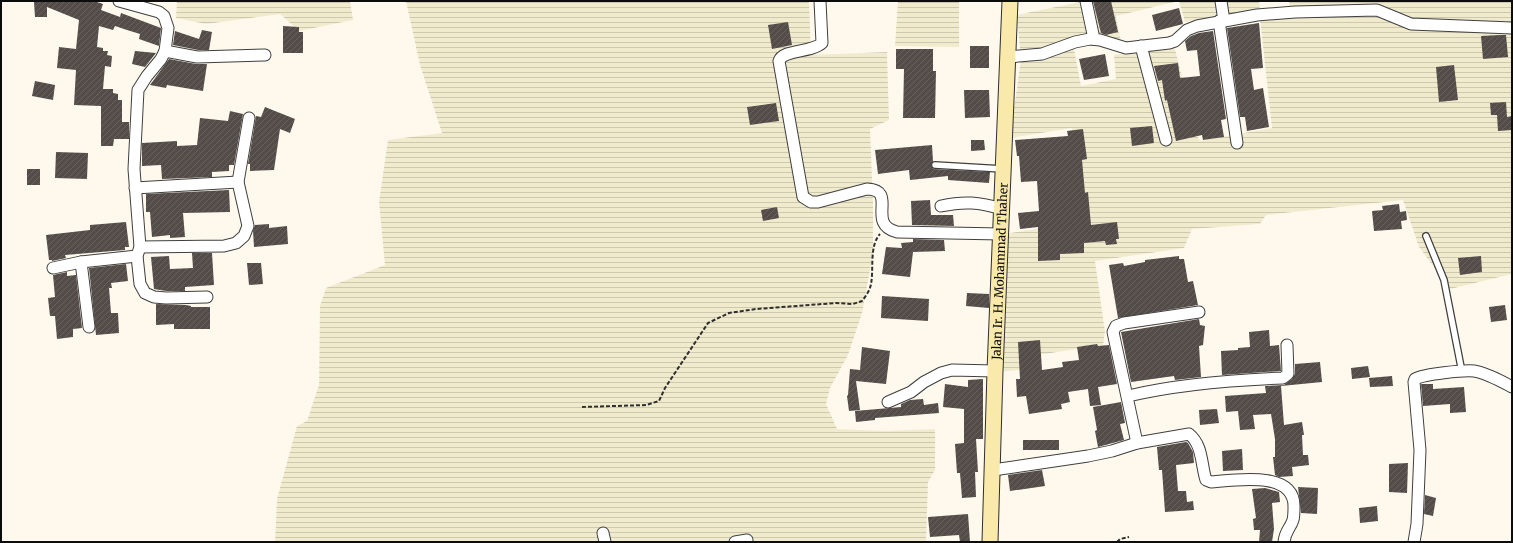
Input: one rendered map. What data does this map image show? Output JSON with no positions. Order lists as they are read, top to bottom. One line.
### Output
{"streets":{"main road":["Jalan Ir. H. Mohammad Thaher"]}}
